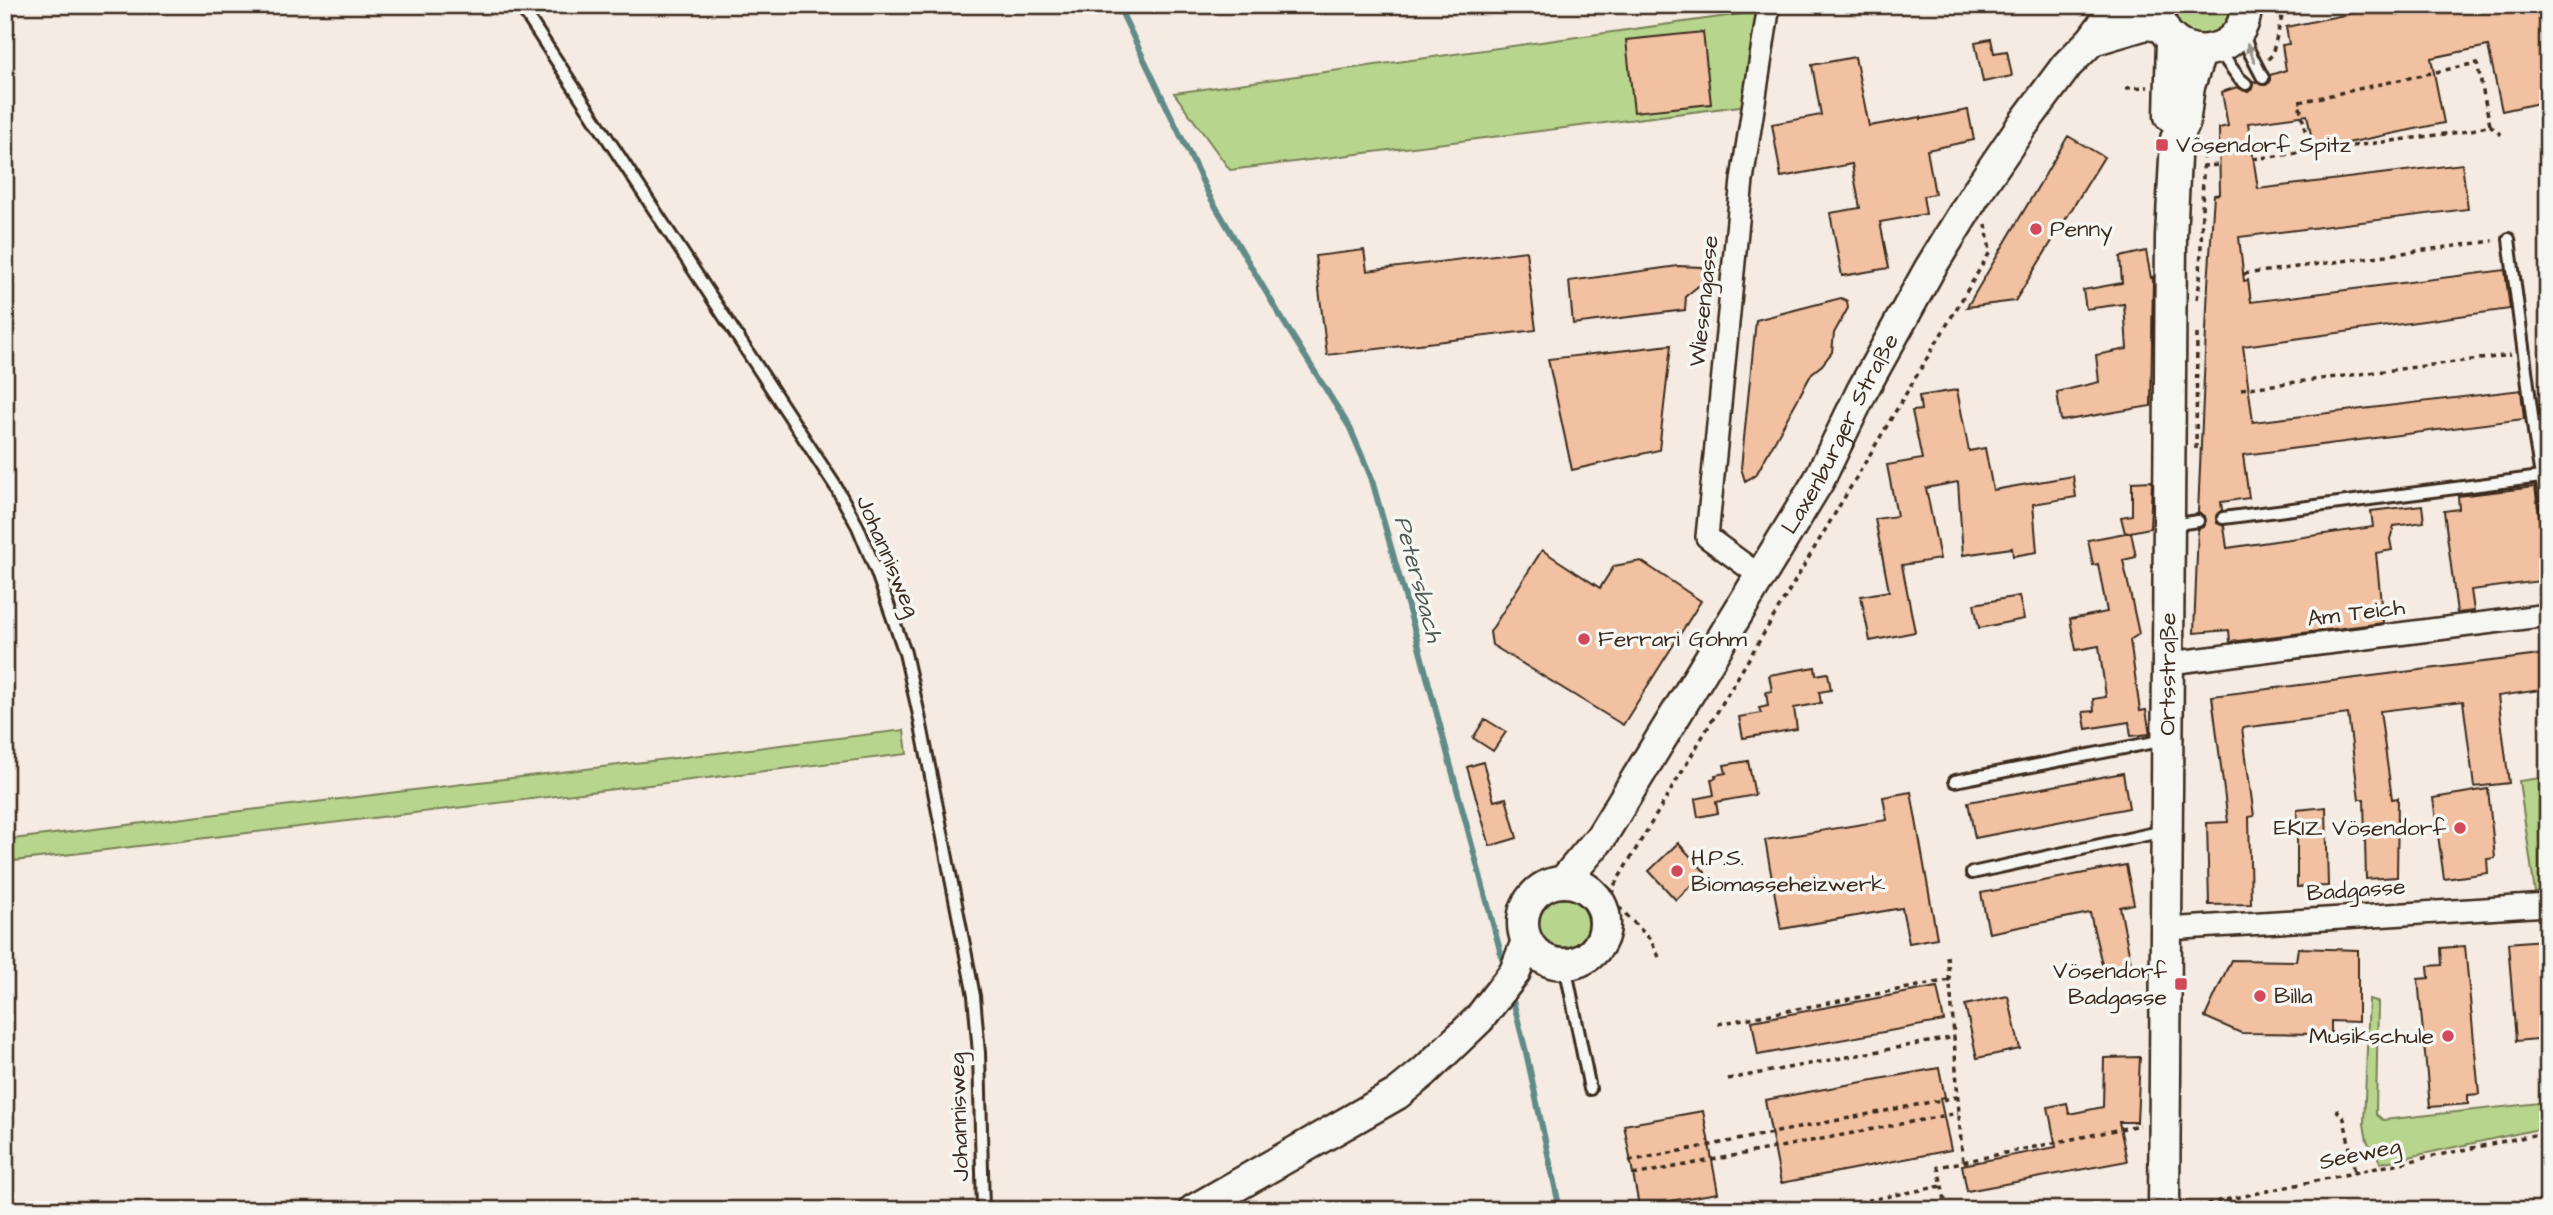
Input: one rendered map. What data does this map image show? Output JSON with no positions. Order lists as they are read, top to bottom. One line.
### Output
{"streets":{"main road":["Laxenburger Straße","Ortsstraße"],"street":["Wiesengasse","Am Teich","Badgasse"],"lane":["Johannisweg"],"path":["Seeweg"]},"crossings":[["Wiesengasse","Laxenburger Straße"],["Laxenburger Straße","Ortsstraße"],["Am Teich","Ortsstraße"],["Ortsstraße","Badgasse"]],"water":["Petersbach"],"places":{"transit":["Vösendorf Spitz","Vösendorf Badgasse"],"other":["Penny","Ferrari Gohm","EKIZ Vösendorf","H.P.S. Biomasseheizwerk","Billa","Musikschule"]}}
